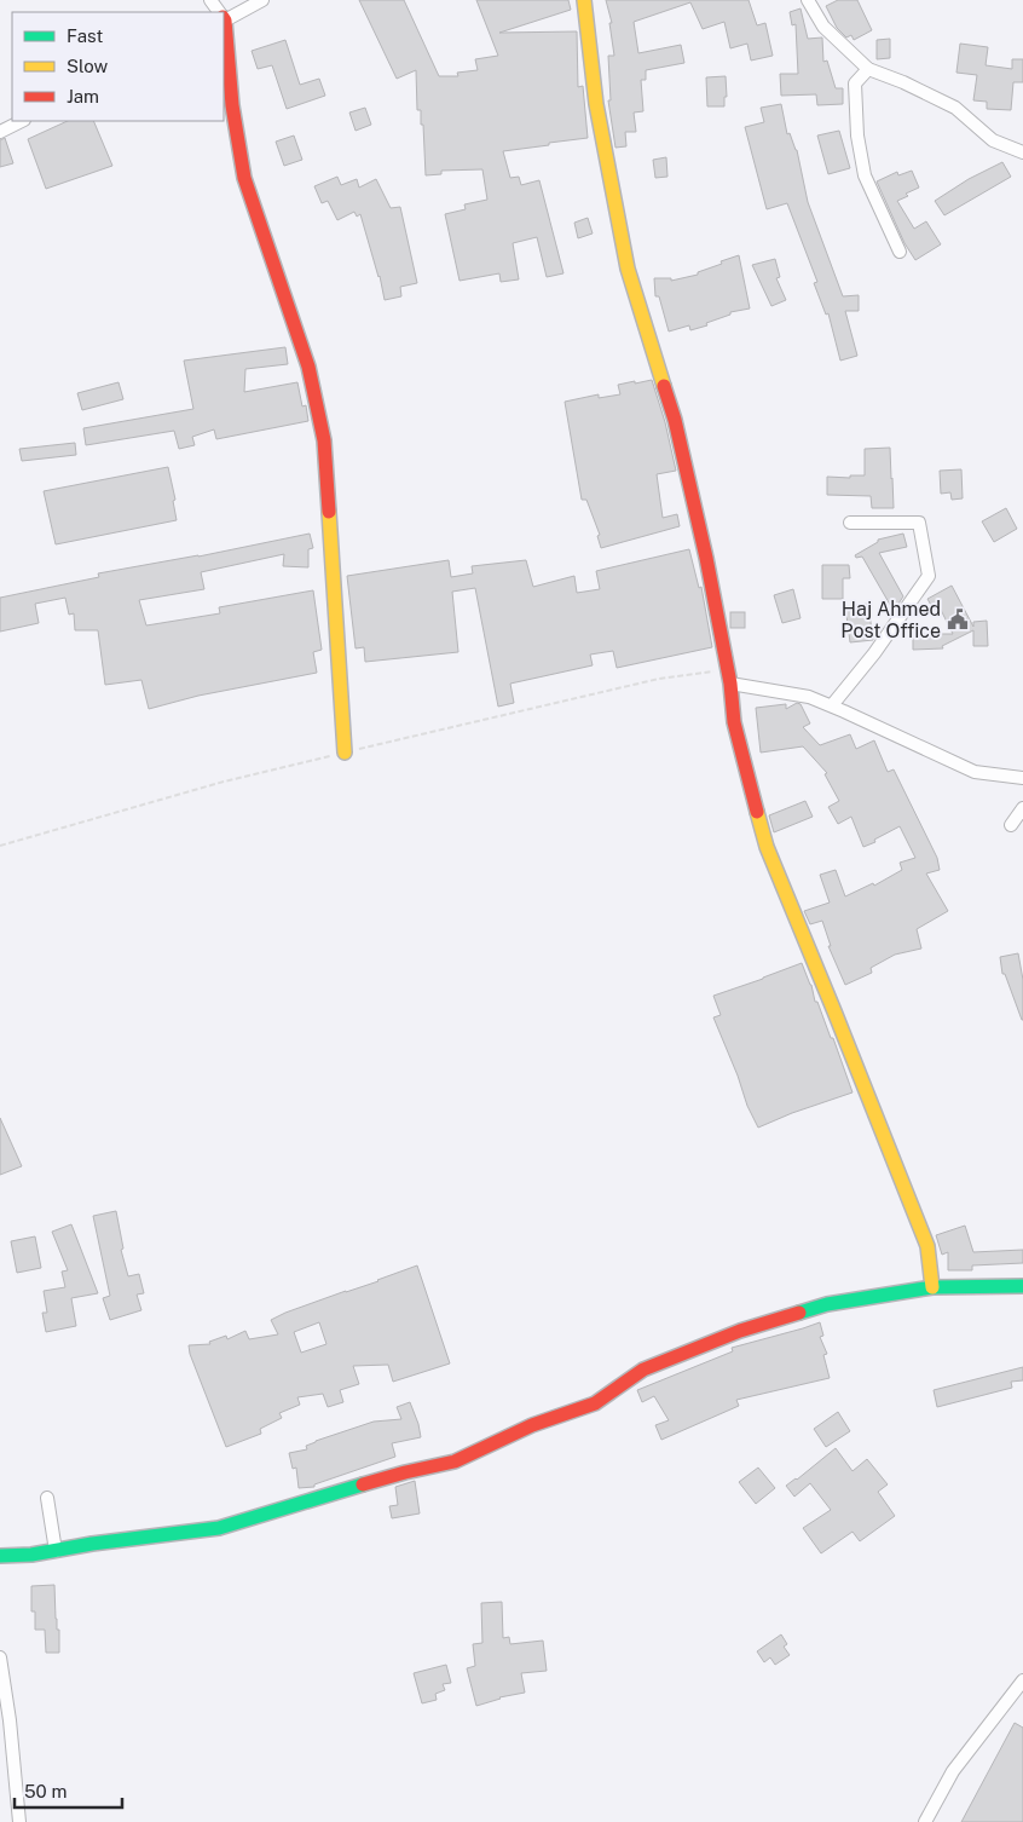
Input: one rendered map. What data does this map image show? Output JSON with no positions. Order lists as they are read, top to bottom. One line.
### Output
{"places":{"public building":["Haj Ahmed Post Office"]},"legend":["Fast","Slow","Jam"],"scale_bar":"50 m"}
